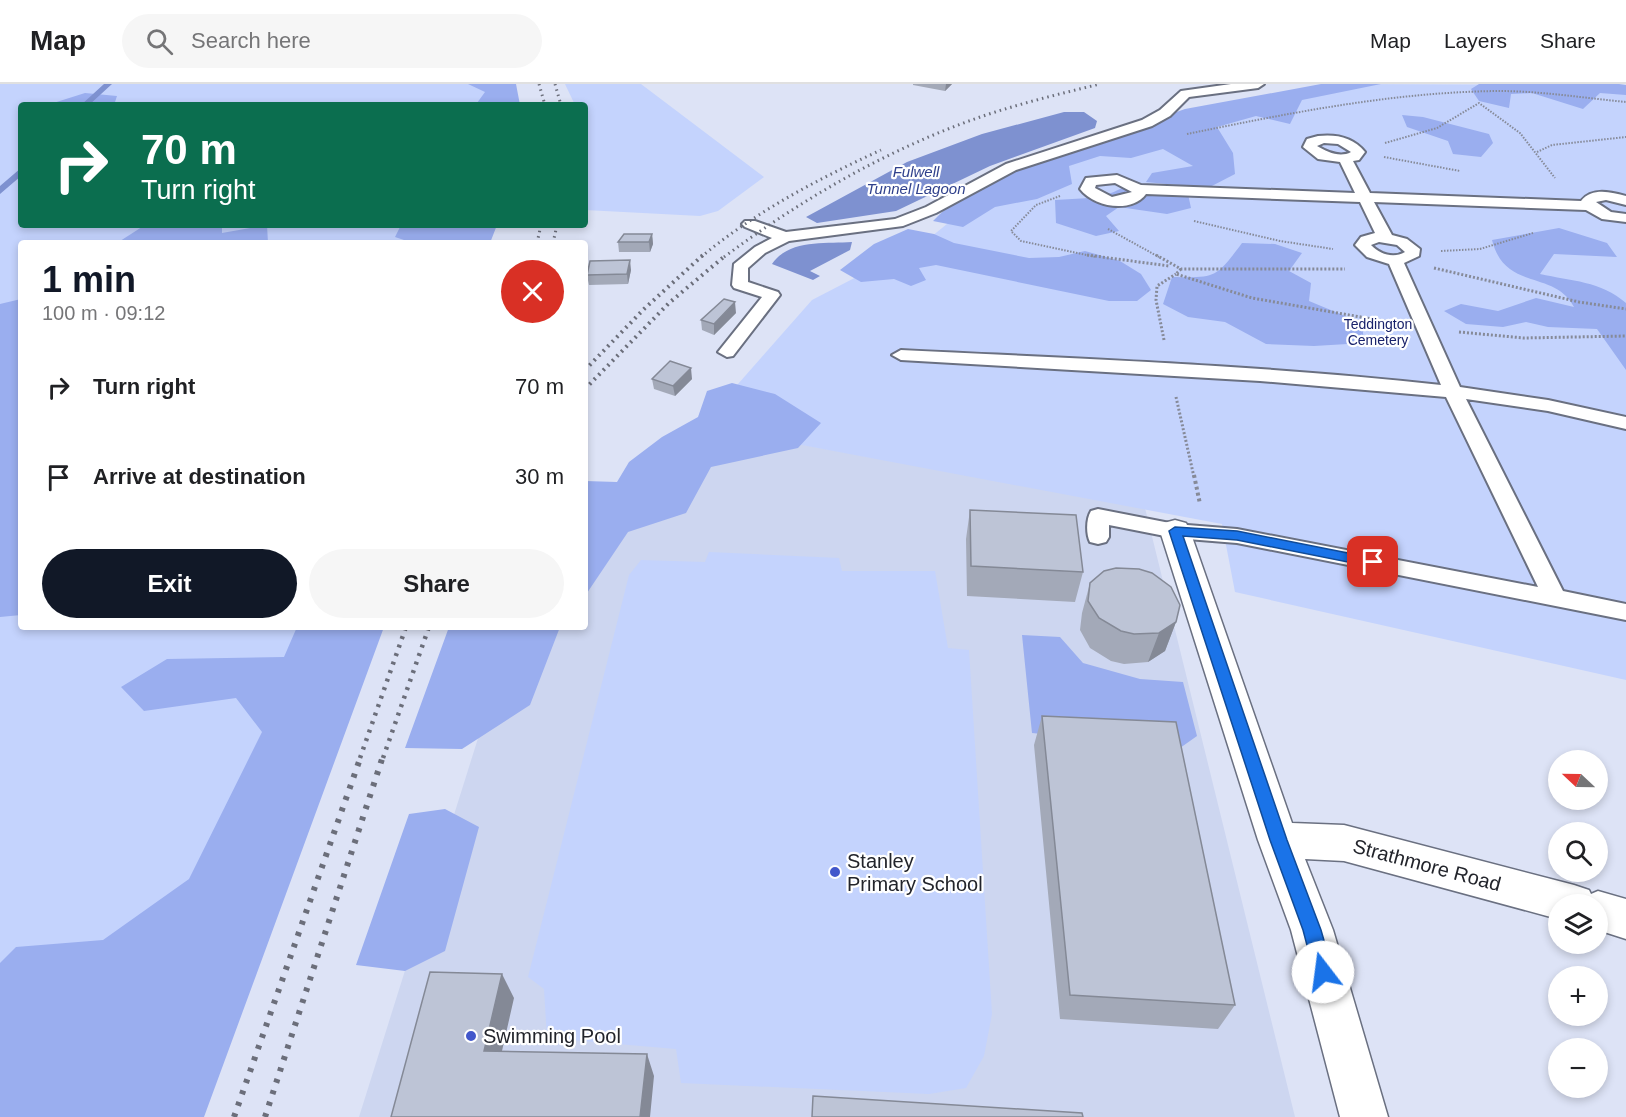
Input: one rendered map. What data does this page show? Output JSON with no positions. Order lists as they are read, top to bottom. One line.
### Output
{"streets":{"street":["Strathmore Road"]},"water":["Fulwell Tunnel Lagoon"],"parks":["Teddington Cemetery"],"places":["Stanley Primary School","Swimming Pool"],"north":"left","page":{"header":"Map","search":"Search here","nav":["Map","Layers","Share"],"turn":["70 m","Turn right"],"heading":["1 min","100 m · 09:12"],"list":[{"name":"Turn right","value":"70 m"},{"name":"Arrive at destination","value":"30 m"}],"buttons":["Exit","Share"],"map_buttons":["+","−"]}}
